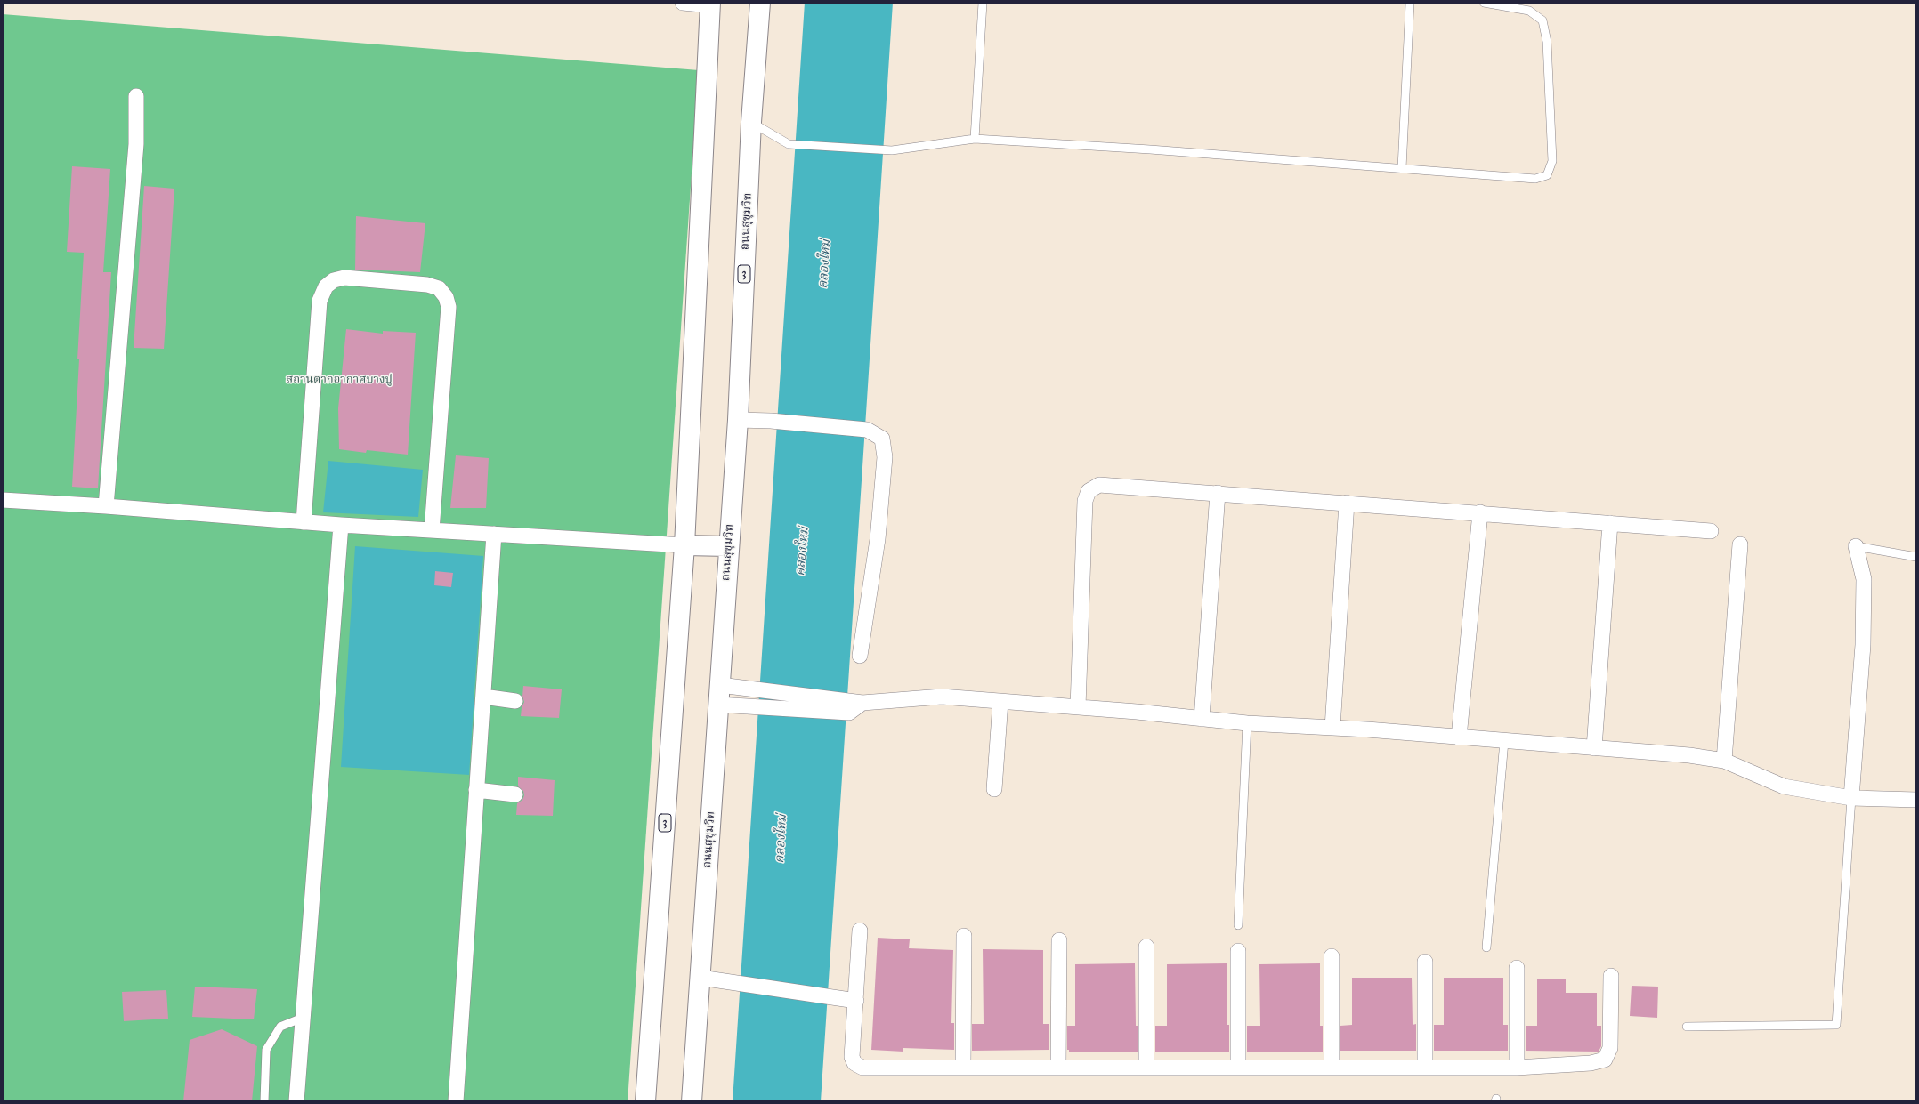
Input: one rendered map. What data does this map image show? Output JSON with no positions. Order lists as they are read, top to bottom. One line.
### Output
{"streets":{"highway":["ถนนสุขุมวิท","3"]},"water":["คลองใหม่"],"parks":["สถานตากอากาศบางปู"]}
